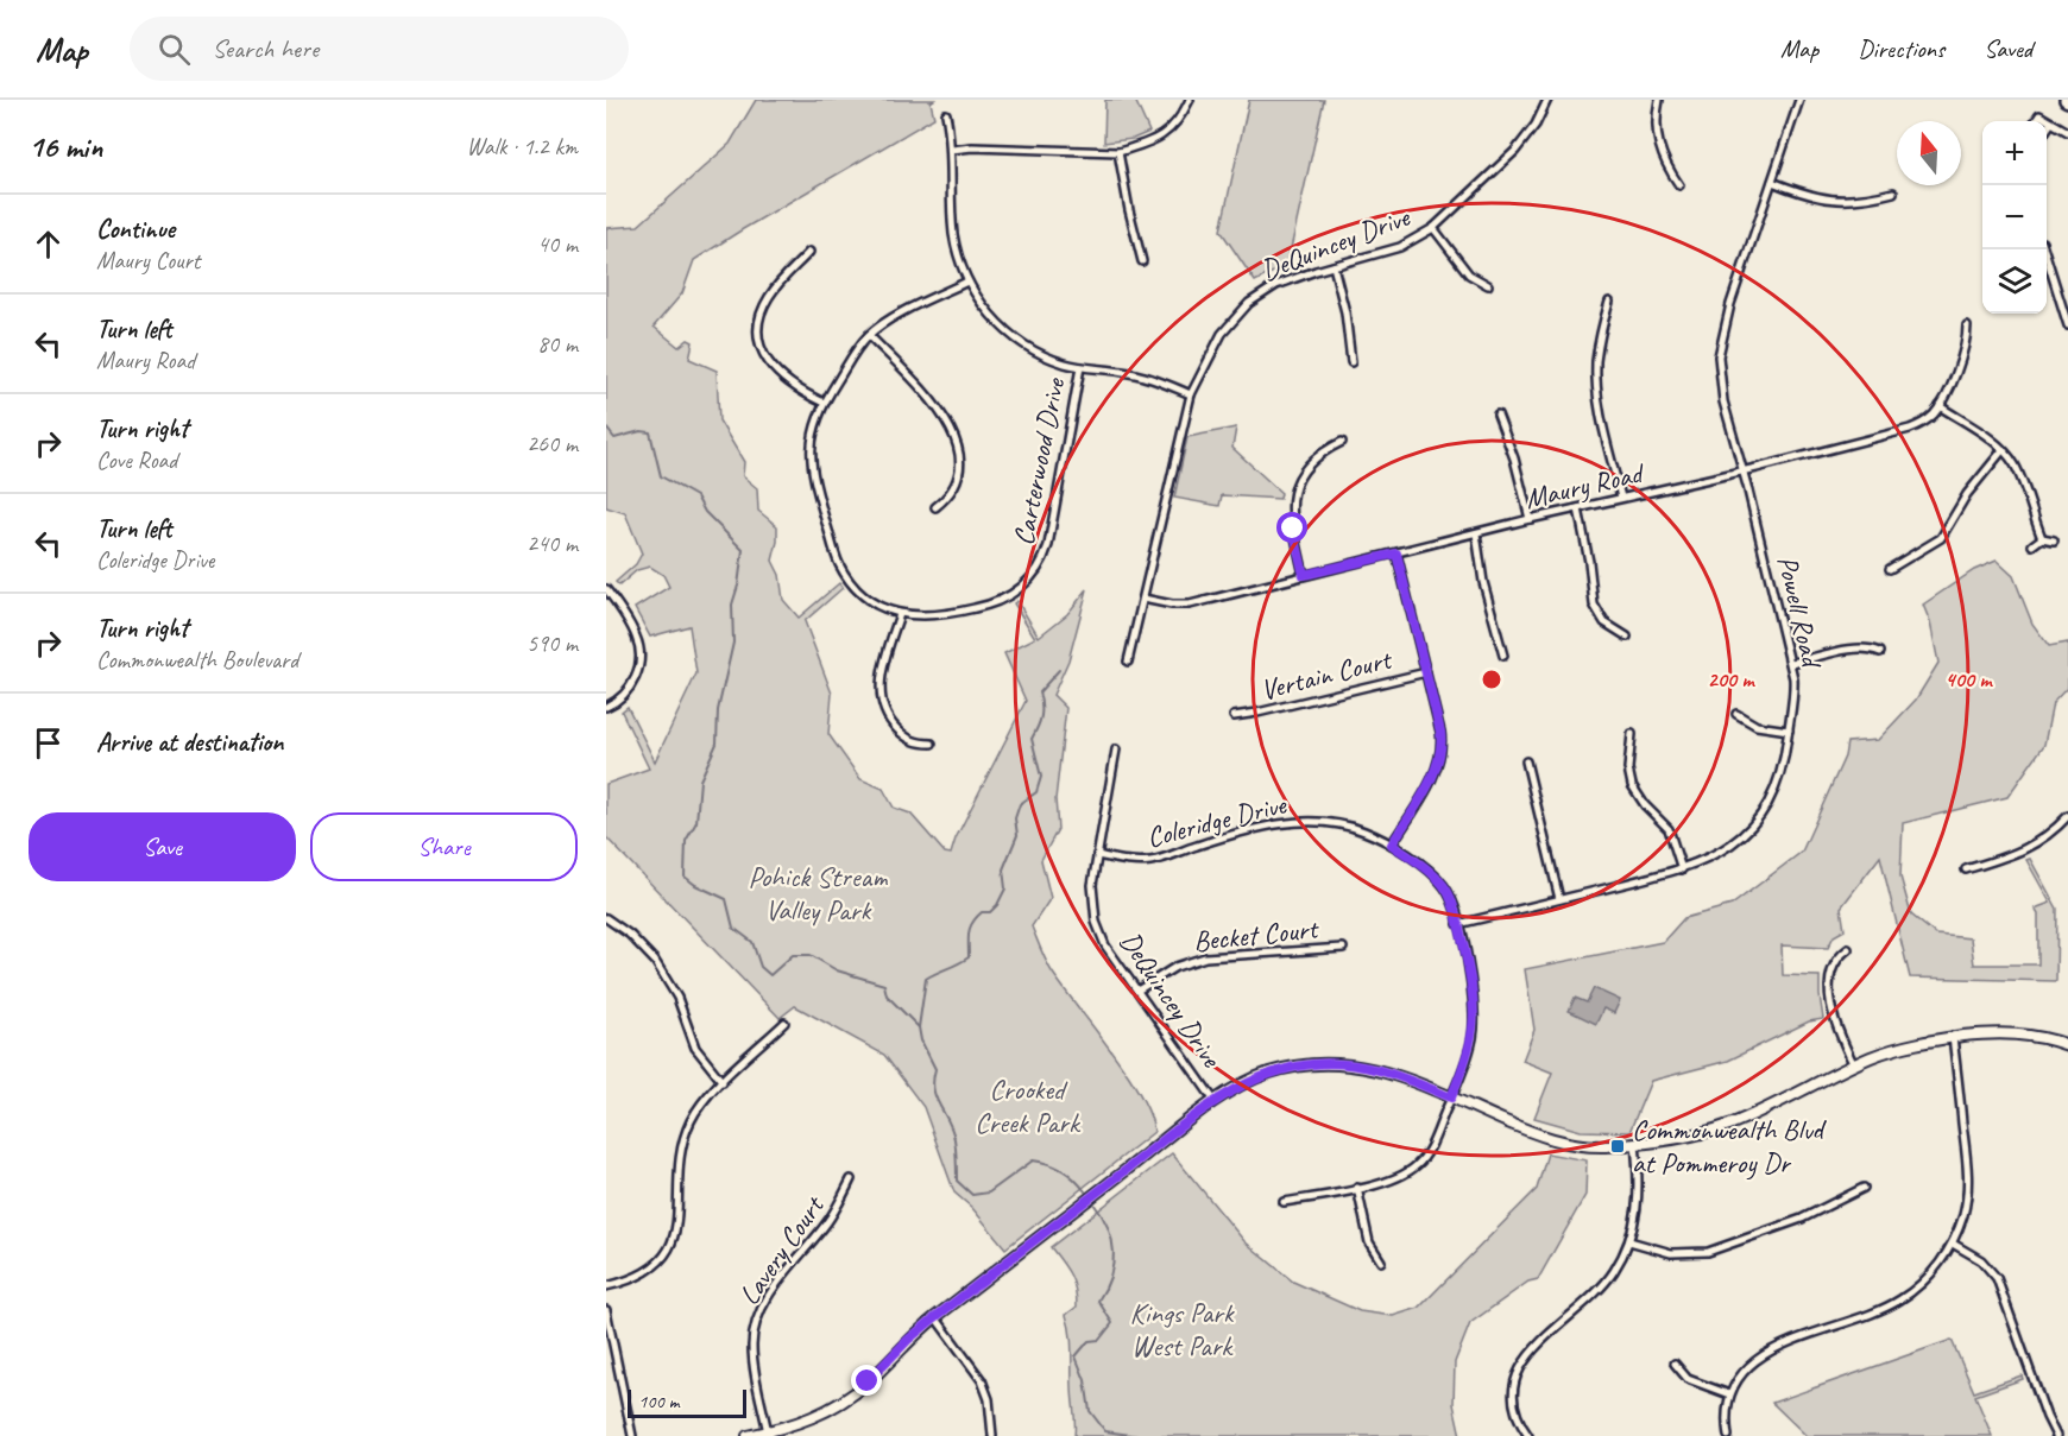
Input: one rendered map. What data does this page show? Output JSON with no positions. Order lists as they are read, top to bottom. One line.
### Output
{"streets":{"street":["DeQuincey Drive","Carterwood Drive","Maury Road","Powell Road","Vertain Court","Coleridge Drive","Becket Court","Lavery Court"]},"crossings":[["DeQuincey Drive","Maury Road"],["DeQuincey Drive","Coleridge Drive"],["DeQuincey Drive","Becket Court"],["Maury Road","Powell Road"],["Powell Road","Coleridge Drive"]],"parks":["Pohick Stream Valley Park","Crooked Creek Park","Kings Park West Park"],"places":{"transit":["Commonwealth Blvd at Pommeroy Dr"]},"scale_bar":"100 m","north":"top","page":{"header":"Map","search":"Search here","nav":["Map","Directions","Saved"],"heading":["16 min","Walk · 1.2 km"],"map_buttons":["+","−"],"list":[["Continue","Maury Court","40 m"],["Turn left","Maury Road","80 m"],["Turn right","Cove Road","260 m"],["Turn left","Coleridge Drive","240 m"],["Turn right","Commonwealth Boulevard","590 m"],"Arrive at destination"],"buttons":["Save","Share"],"scale":"100 m"},"rings":["200 m","400 m"]}
